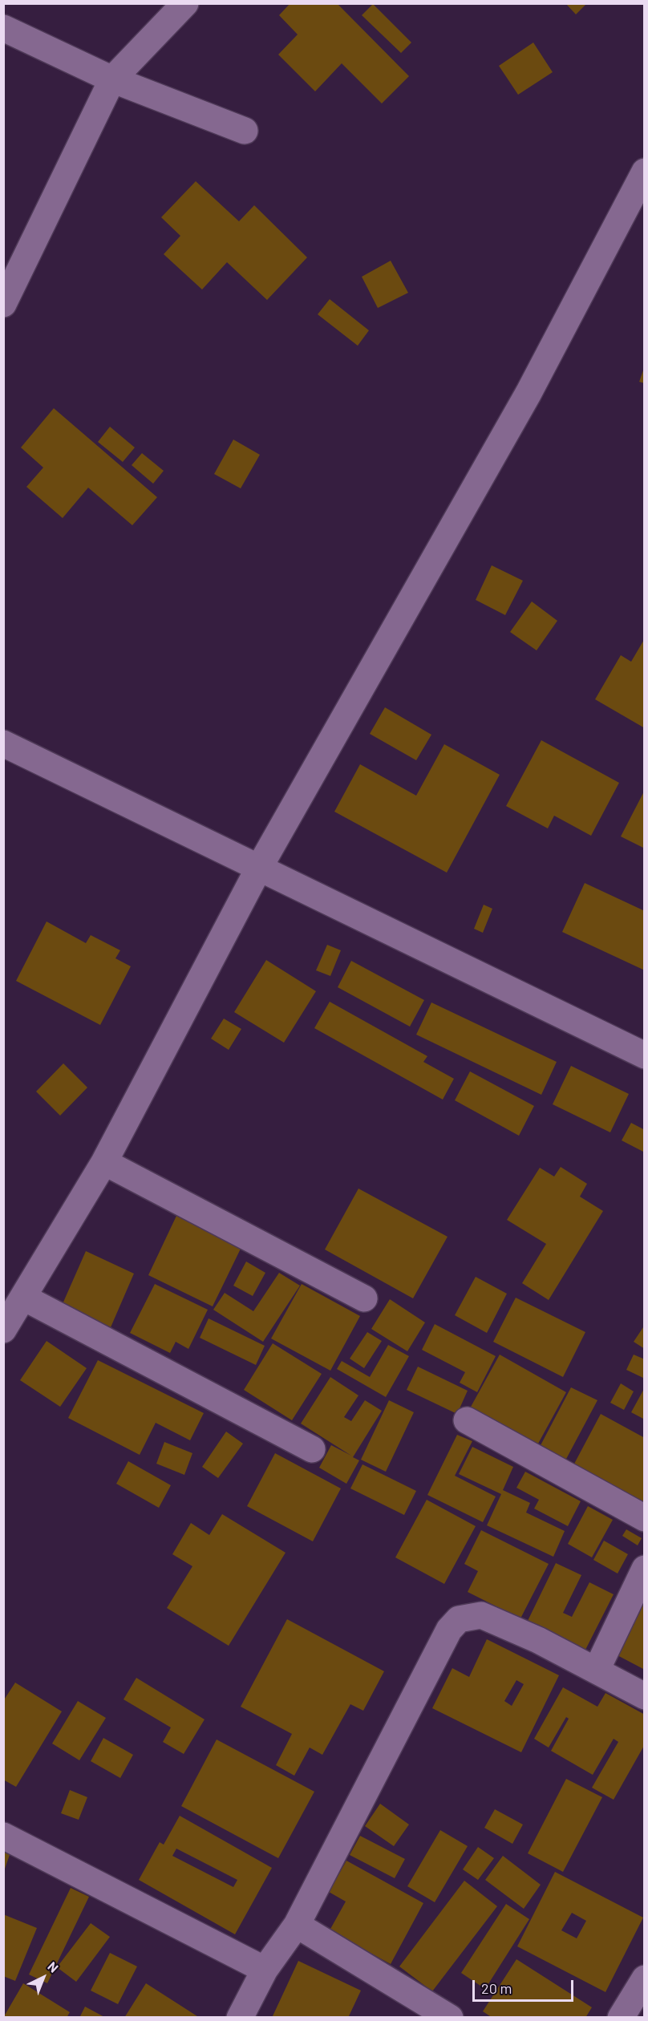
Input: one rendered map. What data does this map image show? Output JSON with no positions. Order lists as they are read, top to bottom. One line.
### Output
{"scale_bar":"20 m","north":"top right"}
